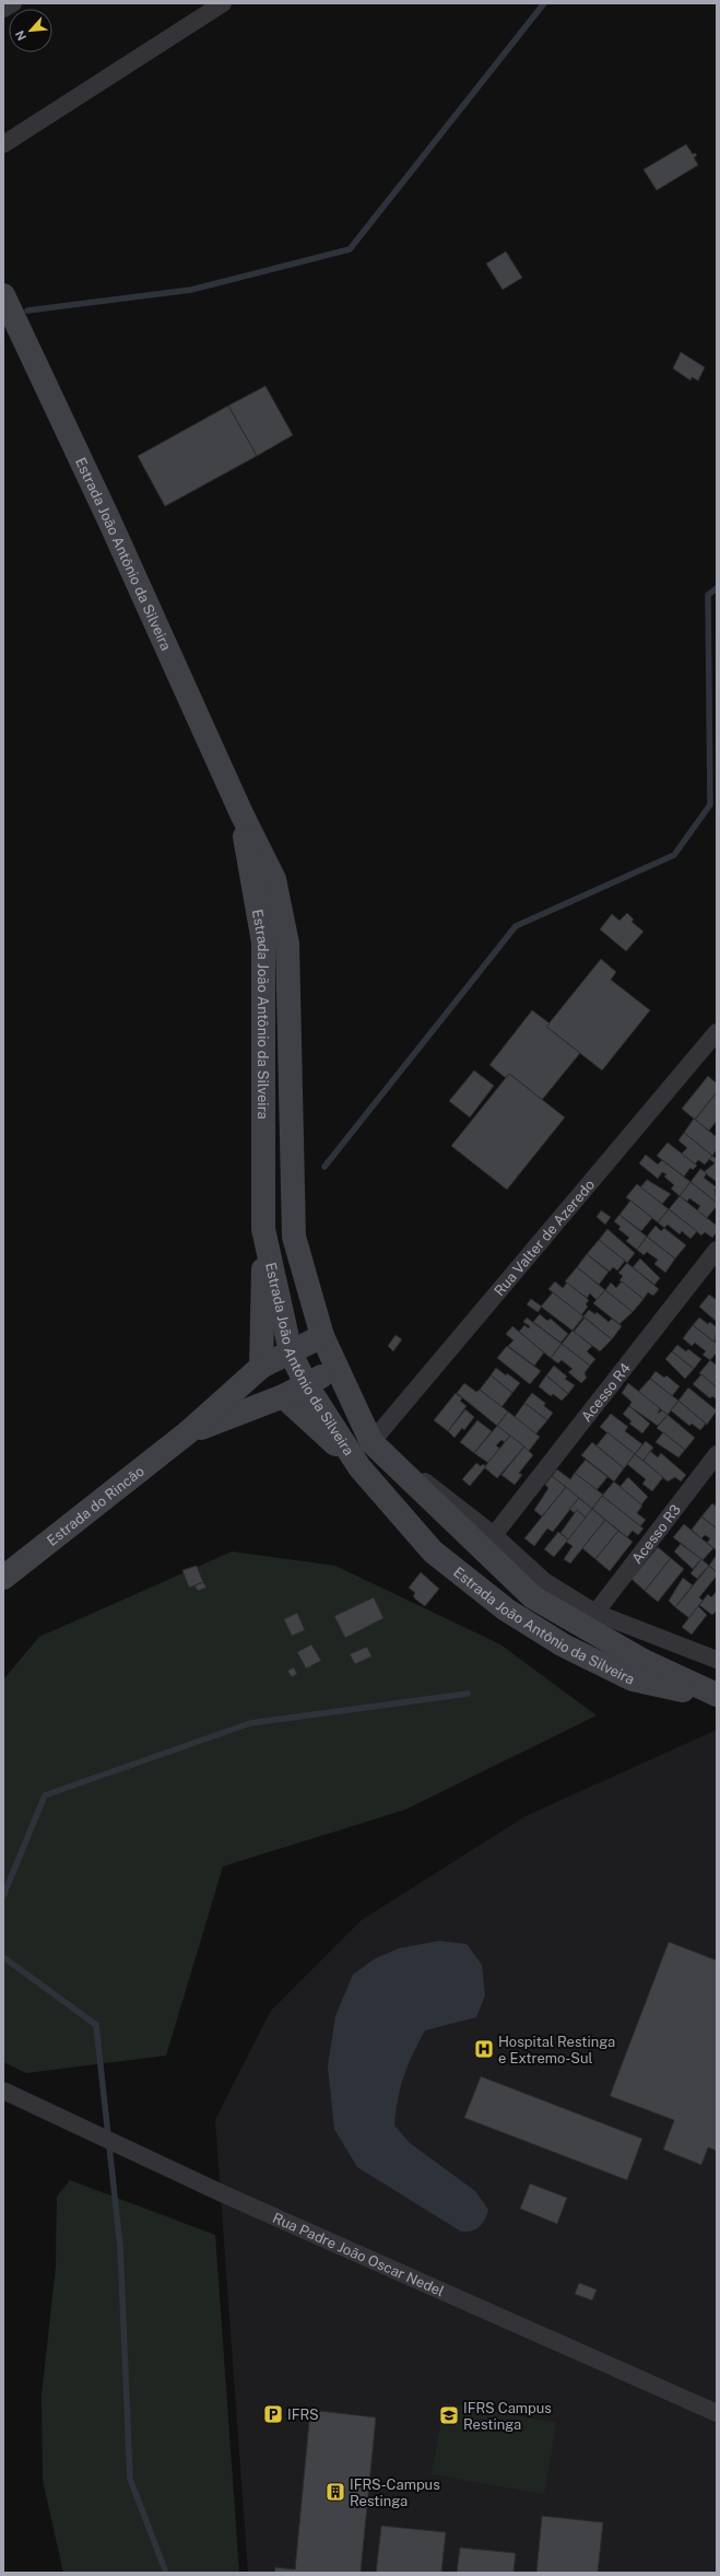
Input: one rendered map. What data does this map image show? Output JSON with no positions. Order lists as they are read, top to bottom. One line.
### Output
{"streets":{"main road":["Estrada João Antônio da Silveira","Estrada do Rincão"],"street":["Rua Valter de Azeredo","Acesso R4","Acesso R3","Rua Padre João Oscar Nedel"]},"crossings":[["Estrada João Antônio da Silveira","Rua Valter de Azeredo"],["Estrada João Antônio da Silveira","Acesso R4"],["Estrada João Antônio da Silveira","Estrada do Rincão"],["Estrada João Antônio da Silveira","Acesso R3"]],"places":{"hospital":["Hospital Restinga e Extremo-Sul"],"parking":["IFRS"],"school or university":["IFRS Campus Restinga"],"building":["IFRS-Campus Restinga"]},"north":"bottom left"}
